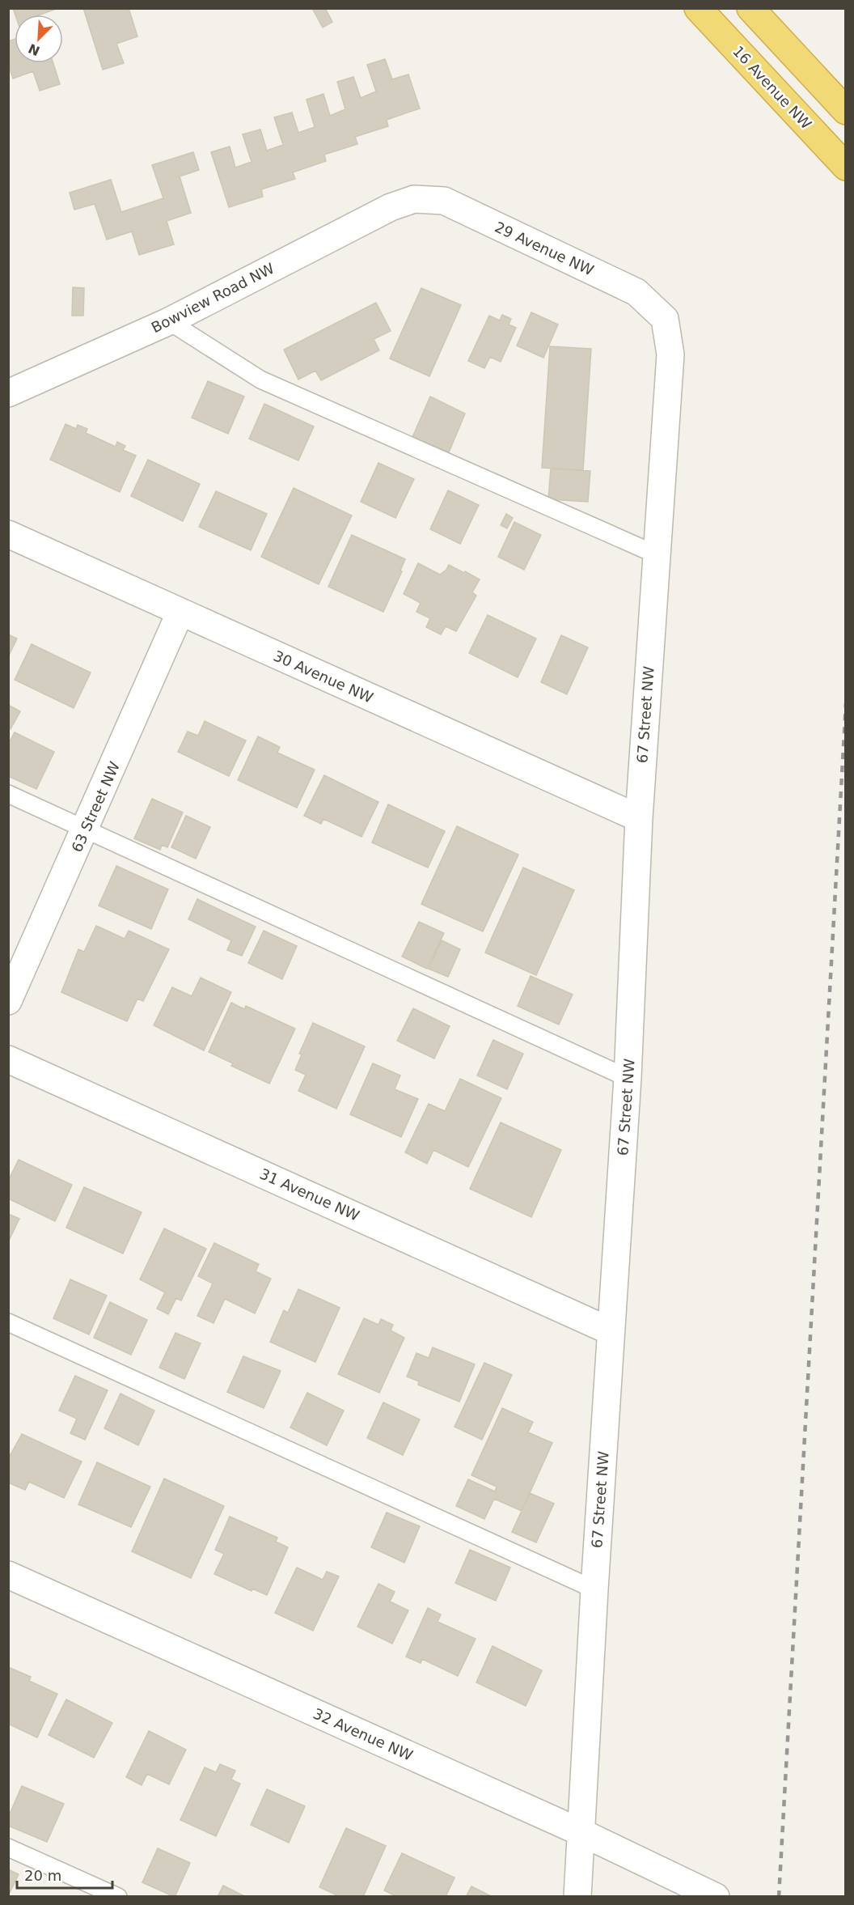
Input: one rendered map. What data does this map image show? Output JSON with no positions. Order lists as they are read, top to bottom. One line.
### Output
{"streets":{"highway":["16 Avenue NW"],"street":["29 Avenue NW","Bowview Road NW","30 Avenue NW","67 Street NW","63 Street NW","31 Avenue NW","32 Avenue NW"]},"crossings":[["29 Avenue NW","Bowview Road NW"],["29 Avenue NW","67 Street NW"],["30 Avenue NW","67 Street NW"],["30 Avenue NW","63 Street NW"],["67 Street NW","31 Avenue NW"],["67 Street NW","32 Avenue NW"]],"scale_bar":"20 m","north":"bottom left"}
